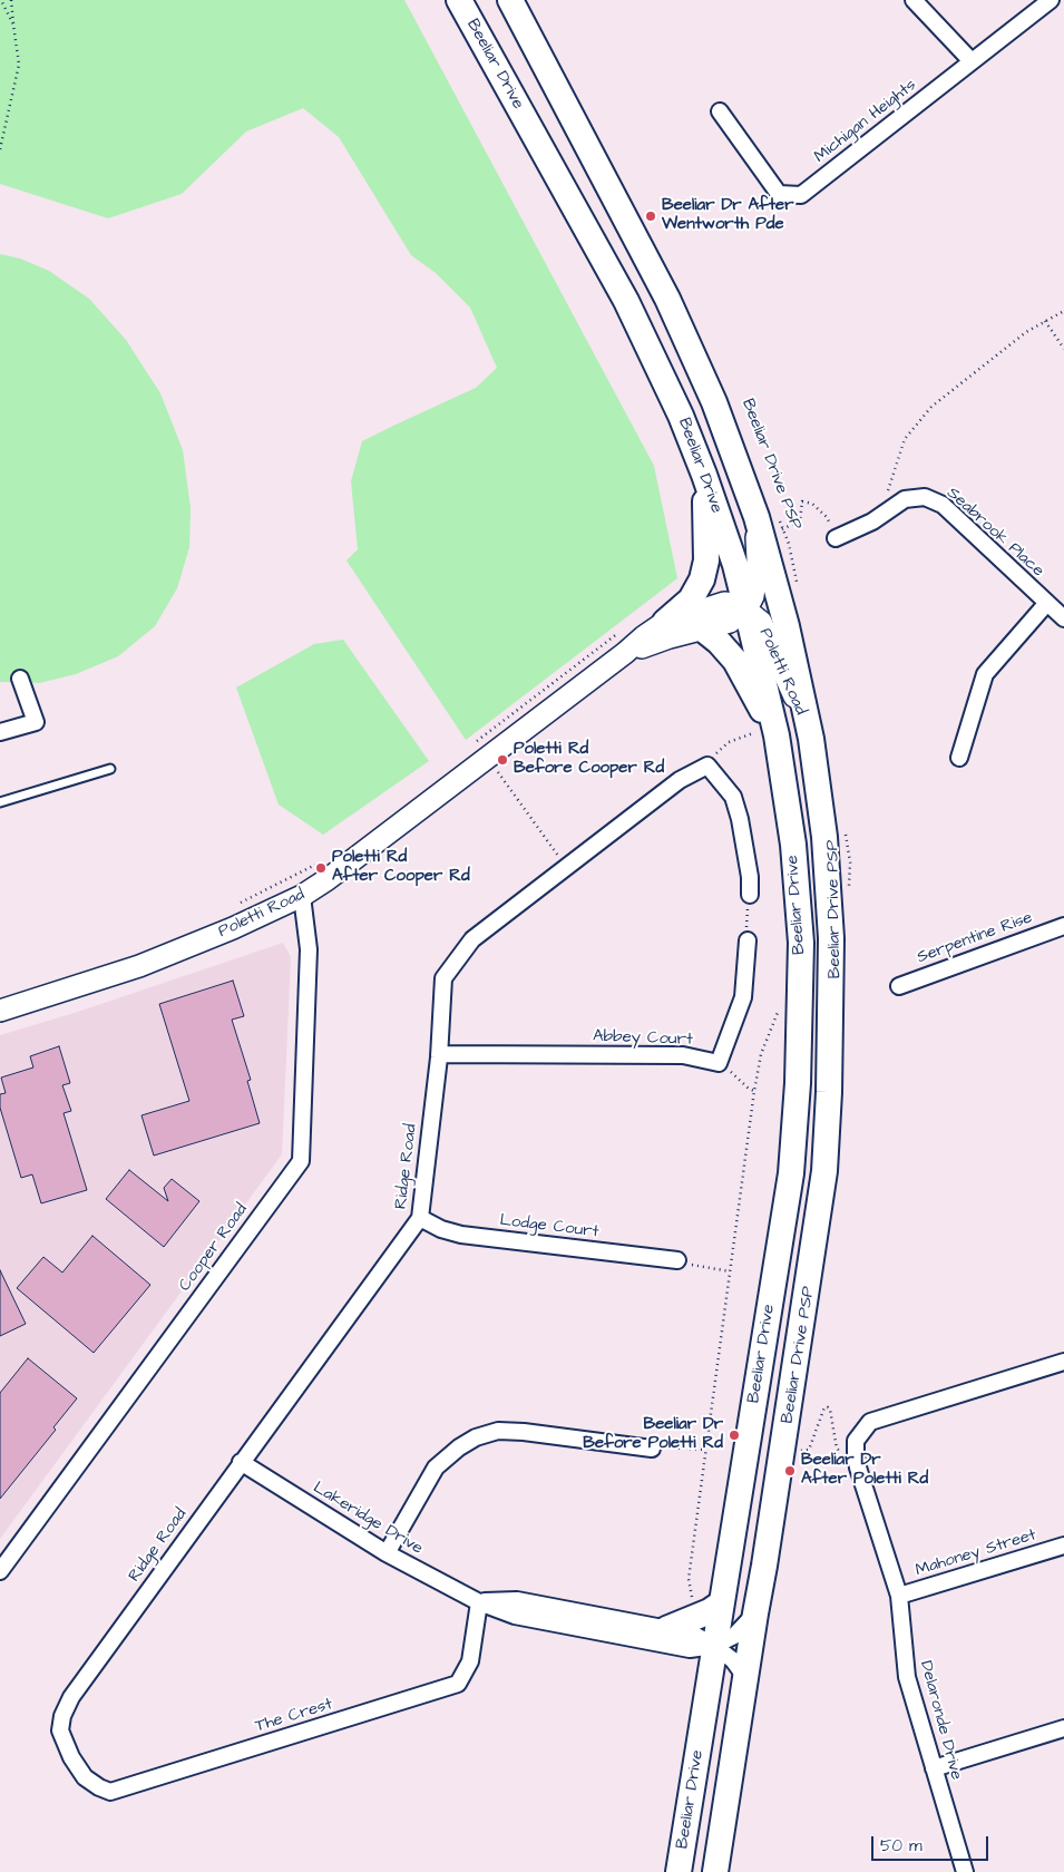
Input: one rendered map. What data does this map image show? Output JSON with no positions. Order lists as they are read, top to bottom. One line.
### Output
{"streets":{"highway":["Beeliar Drive"],"main road":["Poletti Road"],"street":["Michigan Heights","Seabrook Place","Serpentine Rise","Abbey Court","Ridge Road","Lodge Court","Cooper Road","Lakeridge Drive","Mahoney Street","The Crest","Delaronde Drive"],"path":["Beeliar Drive PSP"]},"crossings":[["Beeliar Drive","Beeliar Drive PSP"],["Beeliar Drive","Poletti Road"],["Beeliar Drive","Lakeridge Drive"],["Poletti Road","Cooper Road"],["Abbey Court","Ridge Road"],["Ridge Road","Lodge Court"],["Ridge Road","Lakeridge Drive"],["Ridge Road","The Crest"],["Lakeridge Drive","The Crest"],["Mahoney Street","Delaronde Drive"]],"places":["Beeliar Dr After Wentworth Pde","Poletti Rd Before Cooper Rd","Poletti Rd After Cooper Rd","Beeliar Dr Before Poletti Rd","Beeliar Dr After Poletti Rd"],"scale_bar":"50 m"}
